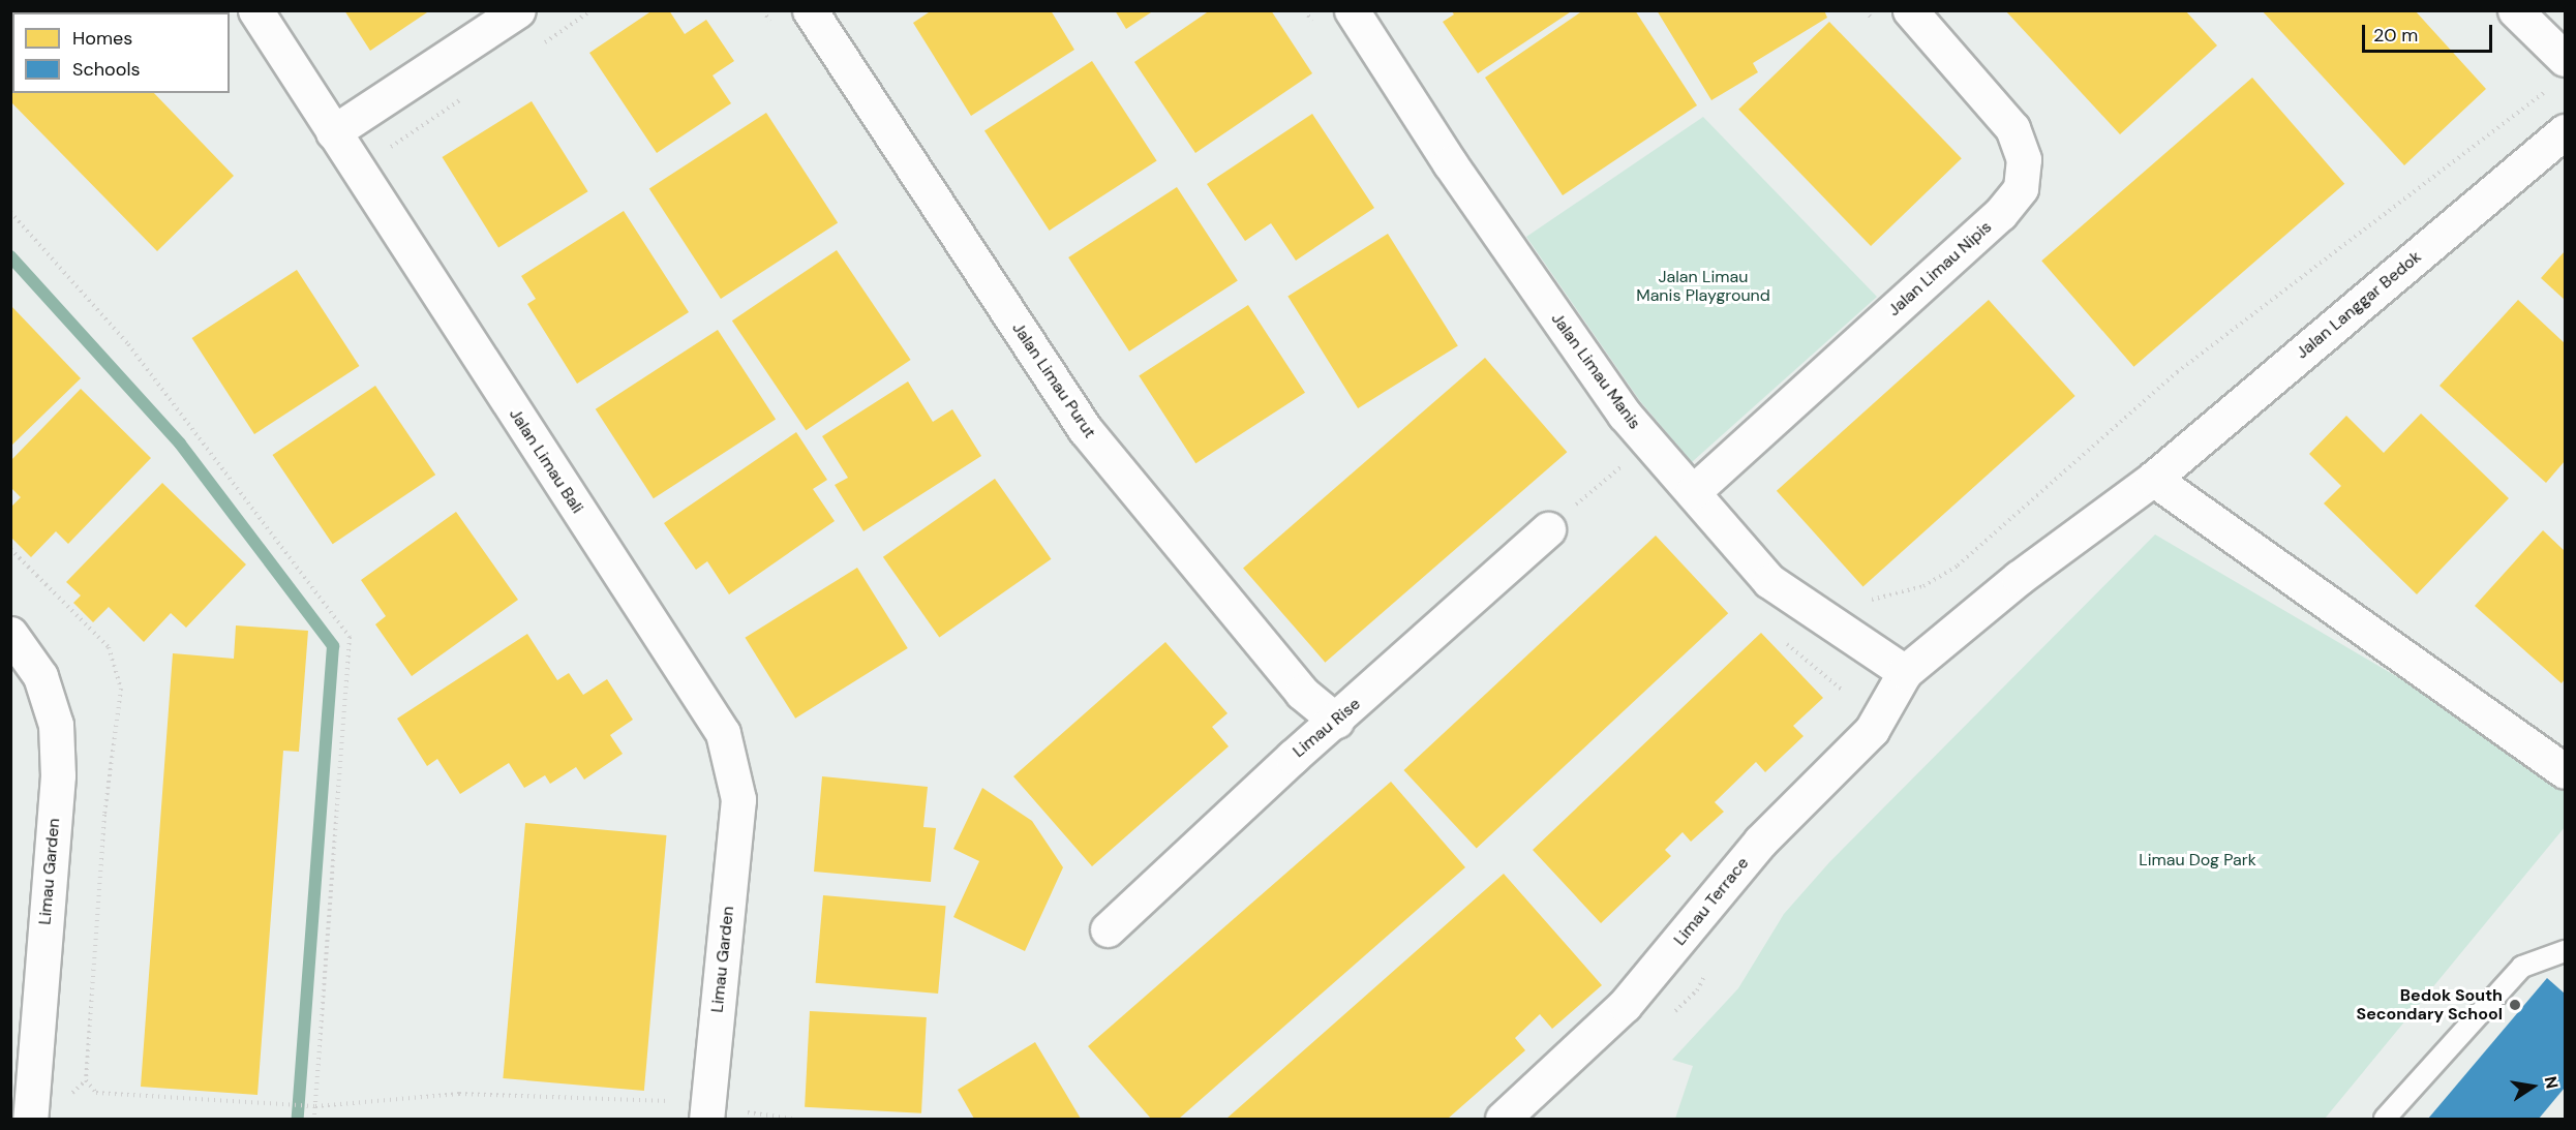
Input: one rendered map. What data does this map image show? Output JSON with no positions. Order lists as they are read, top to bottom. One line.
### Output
{"streets":{"street":["Jalan Limau Nipis","Jalan Langgar Bedok","Jalan Limau Manis","Jalan Limau Purut","Jalan Limau Bali","Limau Rise","Limau Garden","Limau Terrace"]},"crossings":[["Jalan Limau Nipis","Jalan Limau Manis"],["Jalan Langgar Bedok","Jalan Limau Manis"],["Jalan Langgar Bedok","Limau Terrace"],["Jalan Limau Manis","Limau Terrace"],["Jalan Limau Purut","Limau Rise"],["Jalan Limau Bali","Limau Garden"]],"parks":["Jalan Limau Manis Playground","Limau Dog Park"],"places":["Bedok South Secondary School"],"legend":["Homes","Schools"],"scale_bar":"20 m","north":"right"}
